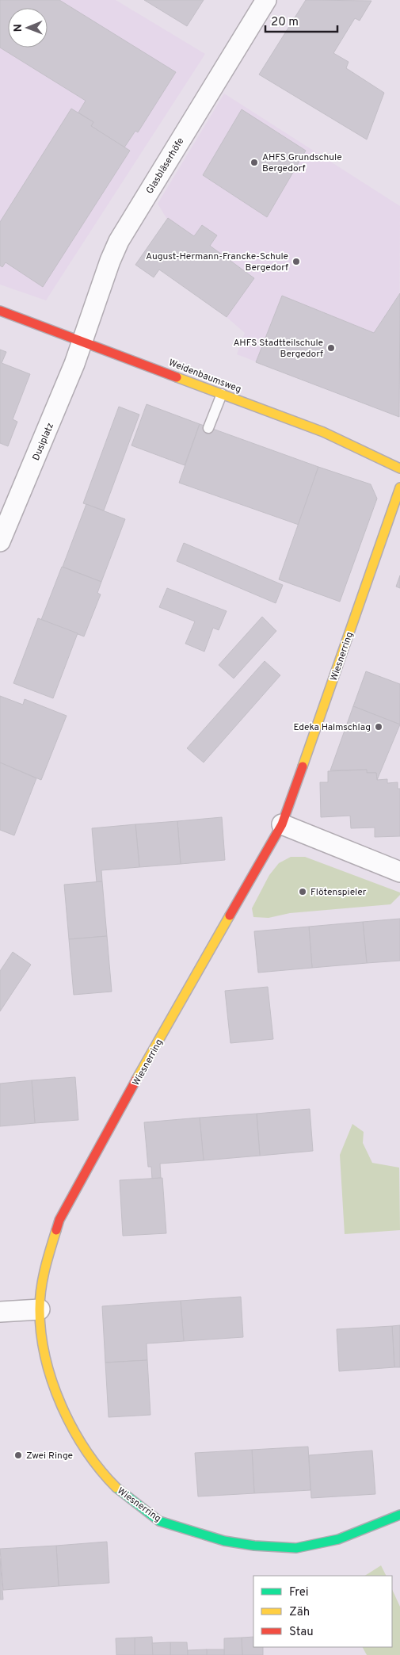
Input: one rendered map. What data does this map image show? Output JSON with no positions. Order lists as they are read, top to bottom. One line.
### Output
{"streets":{"street":["Glasbläserhöfe","Weidenbaumsweg","Dusiplatz","Wiesnerring"]},"crossings":[["Glasbläserhöfe","Weidenbaumsweg"],["Glasbläserhöfe","Dusiplatz"],["Weidenbaumsweg","Dusiplatz"]],"places":["AHFS Grundschule Bergedorf","August-Hermann-Francke-Schule Bergedorf","AHFS Stadtteilschule Bergedorf","Edeka Halmschlag","Flötenspieler","Zwei Ringe"],"legend":["Frei","Zäh","Stau"],"scale_bar":"20 m","north":"left"}
